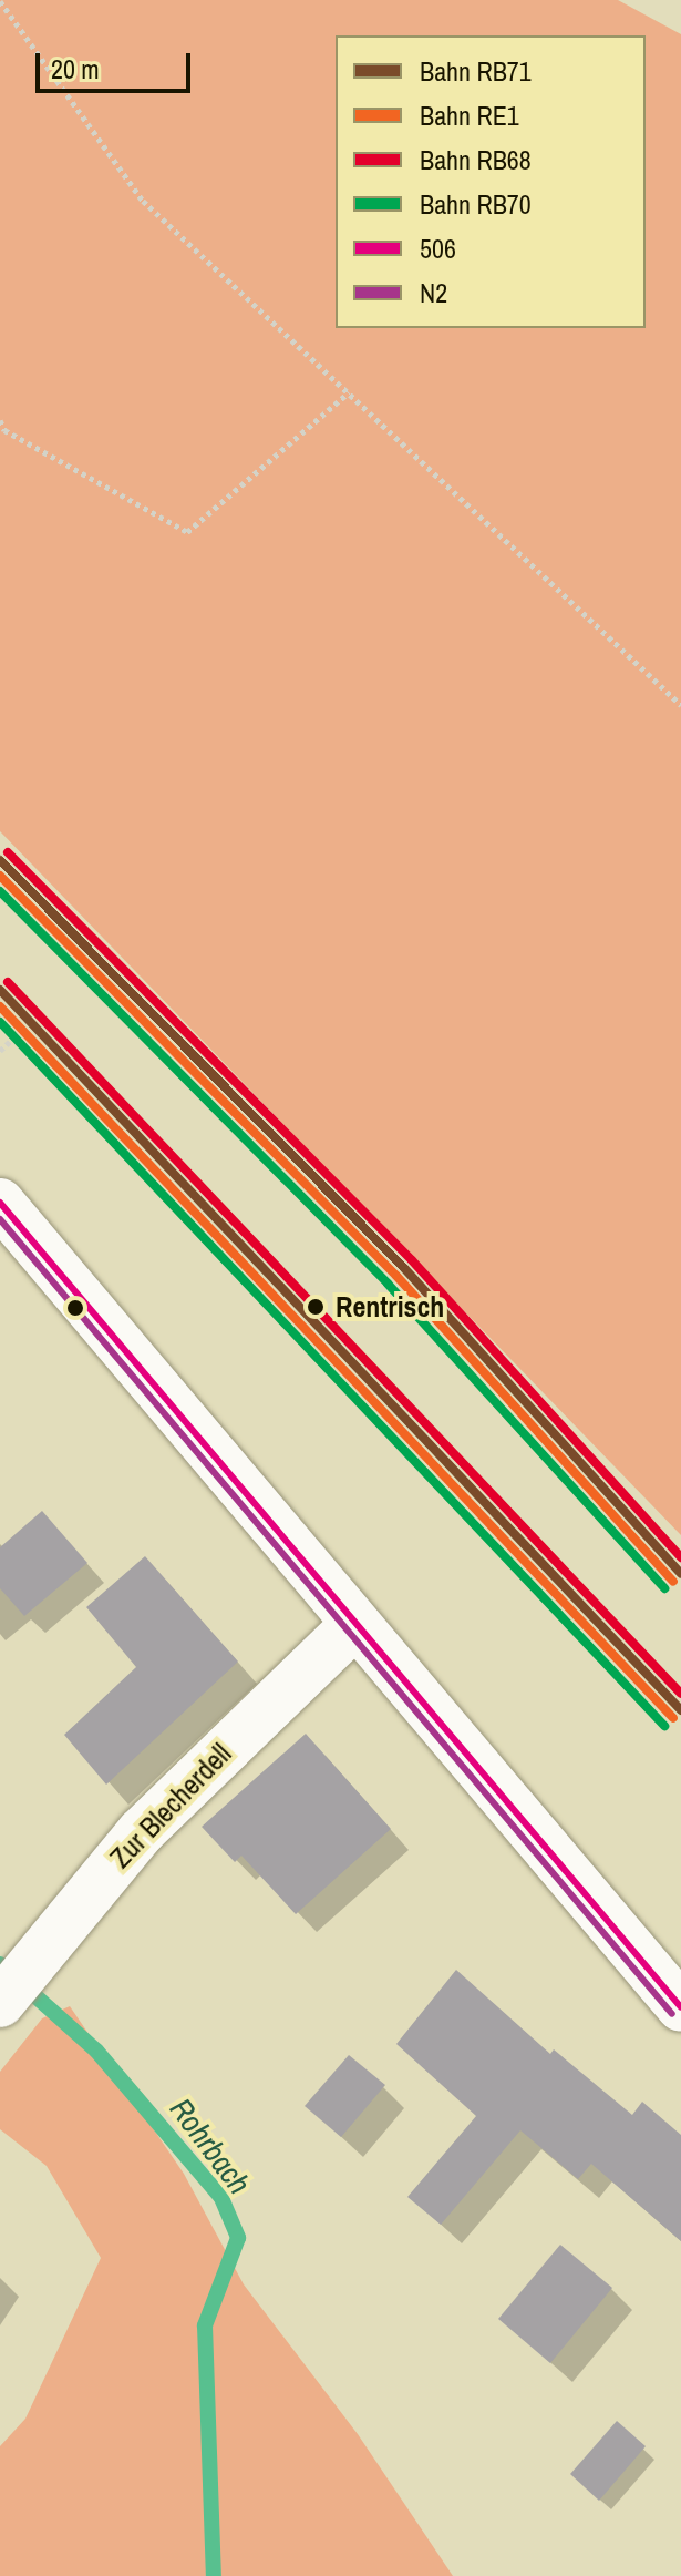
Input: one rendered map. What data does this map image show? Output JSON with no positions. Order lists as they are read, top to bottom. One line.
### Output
{"streets":{"main road":["Zur Blecherdell"]},"water":["Rohrbach"],"places":["Rentrisch"],"lines":["rail line RB68","rail line RB71","rail line RE1","rail line RB70","transit line 506","transit line N2"],"legend":["Bahn RB71","Bahn RE1","Bahn RB68","Bahn RB70","506","N2"],"scale_bar":"20 m"}
